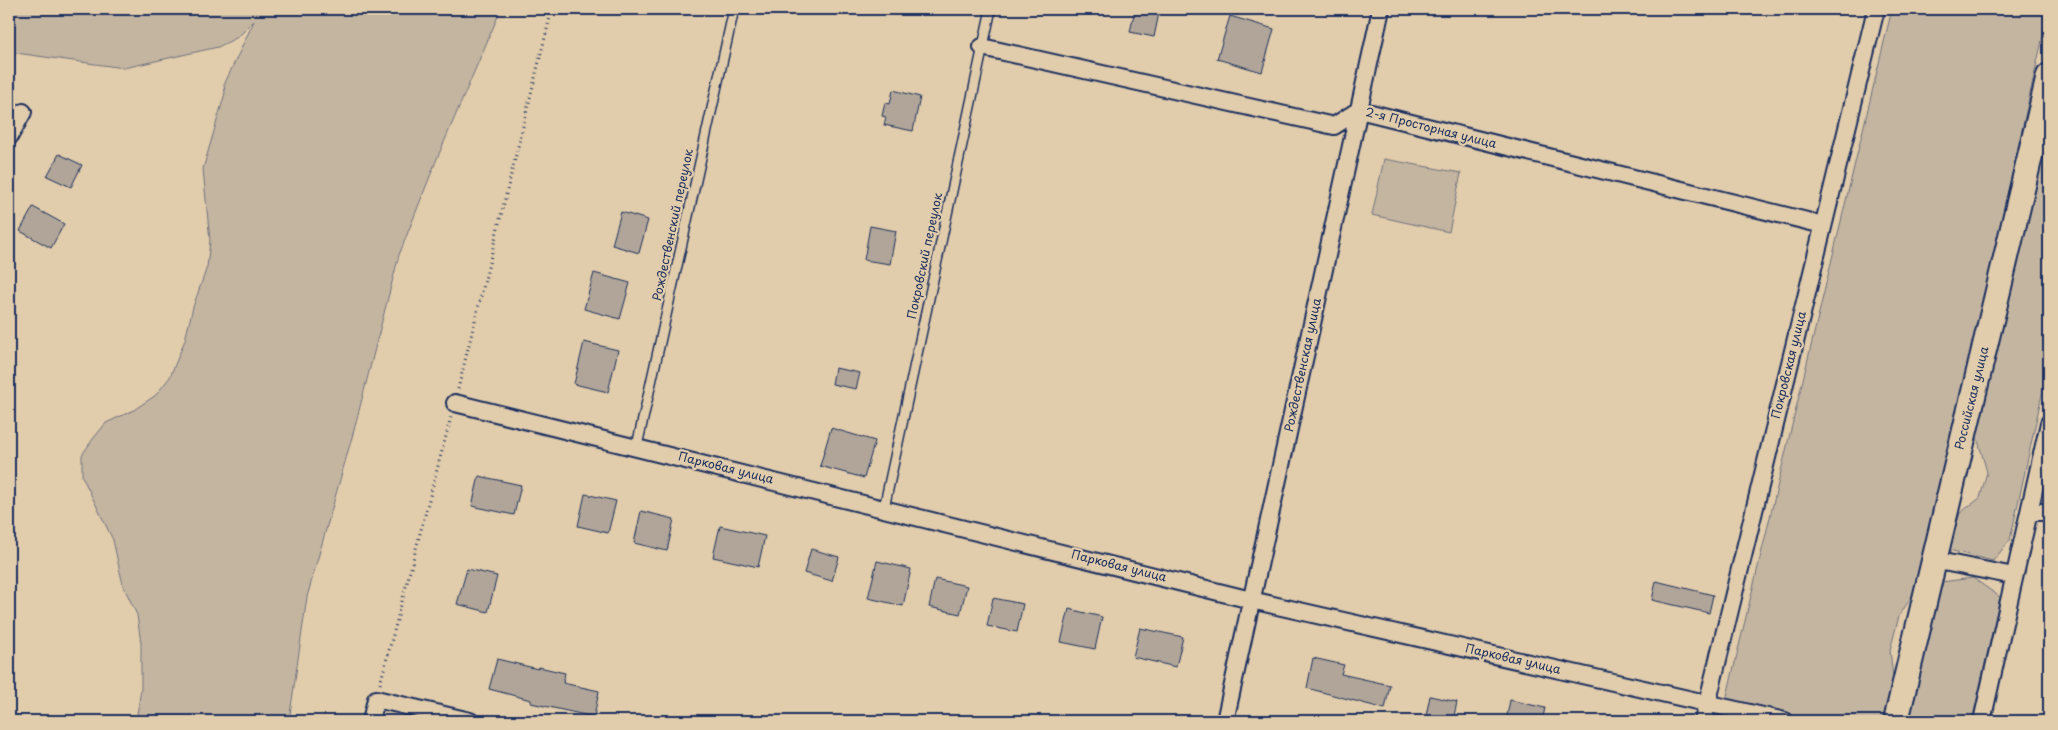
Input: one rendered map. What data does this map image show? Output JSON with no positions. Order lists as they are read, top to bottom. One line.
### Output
{"streets":{"main road":["Российская улица"],"street":["2-я Просторная улица","Рождественская улица","Покровская улица","Парковая улица"],"lane":["Рождественский переулок","Покровский переулок"]},"crossings":[["2-я Просторная улица","Покровский переулок"],["2-я Просторная улица","Рождественская улица"],["2-я Просторная улица","Покровская улица"],["Рождественский переулок","Парковая улица"],["Покровский переулок","Парковая улица"],["Рождественская улица","Парковая улица"],["Покровская улица","Парковая улица"]]}
